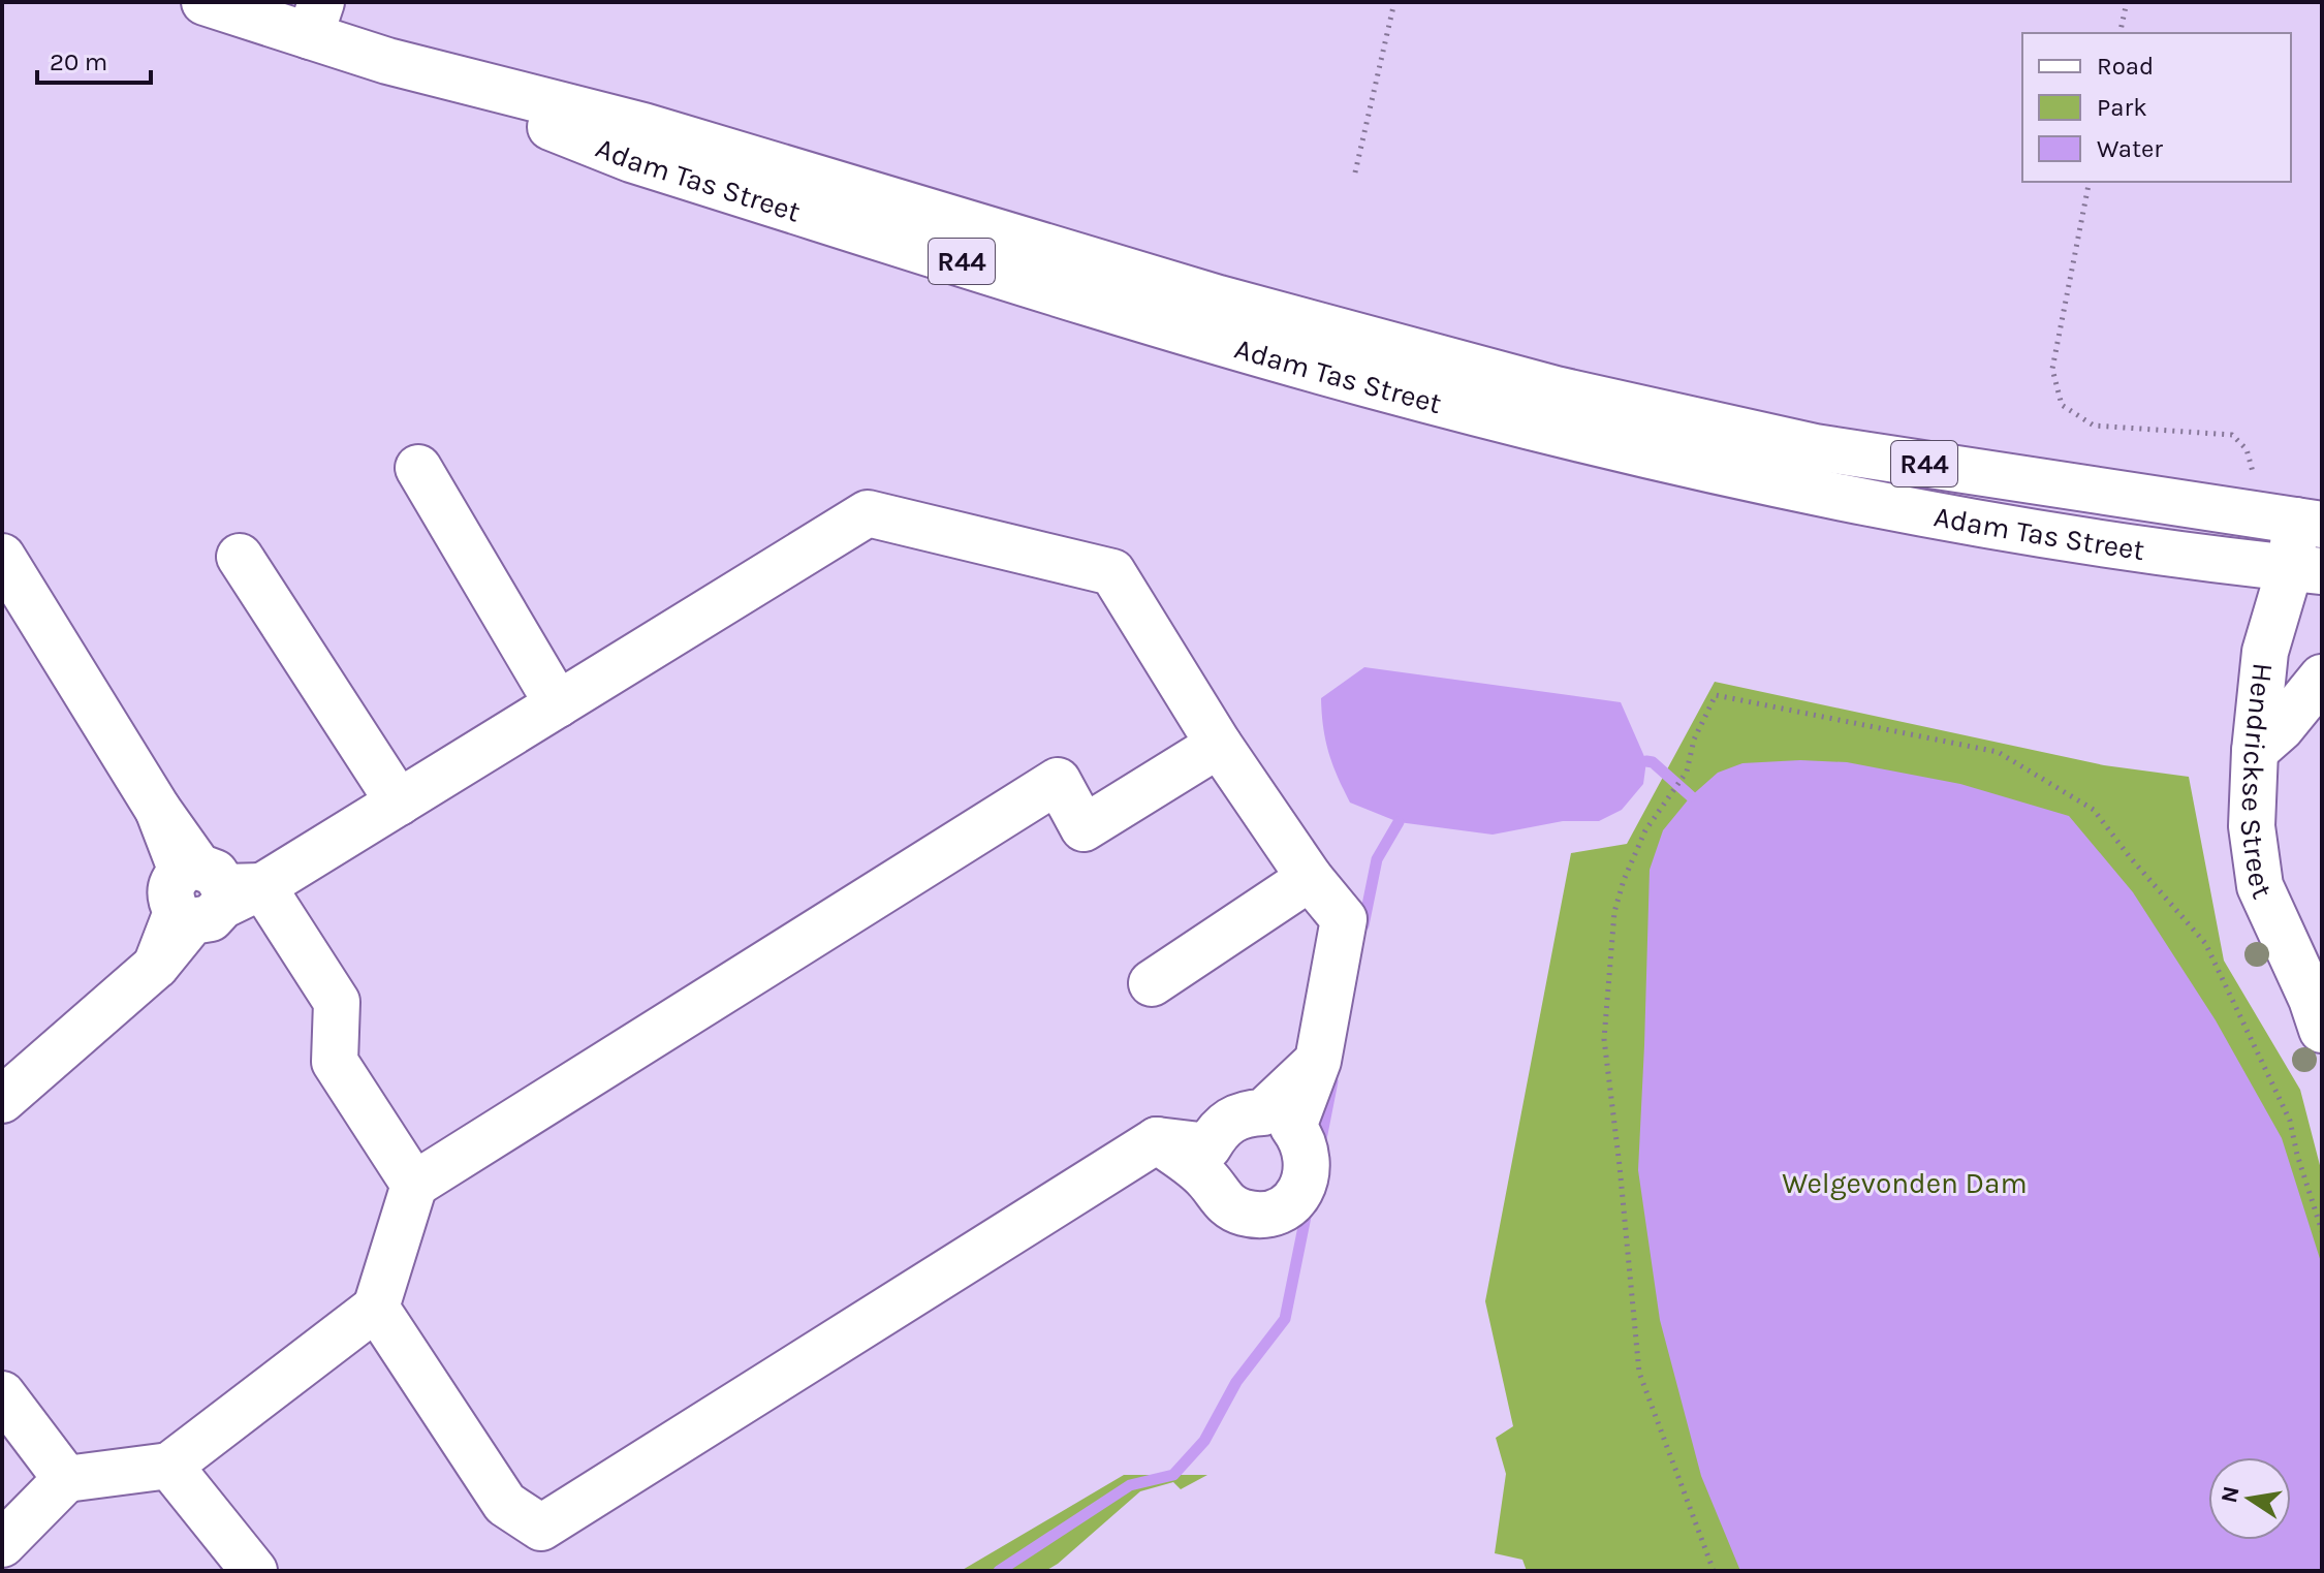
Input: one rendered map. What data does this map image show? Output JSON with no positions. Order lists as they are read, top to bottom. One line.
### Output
{"streets":{"street":["Adam Tas Street","R44","Hendrickse Street"]},"crossings":[["Adam Tas Street","Hendrickse Street"]],"parks":["Welgevonden Dam"],"legend":["Road","Park","Water"],"scale_bar":"20 m","north":"left"}
